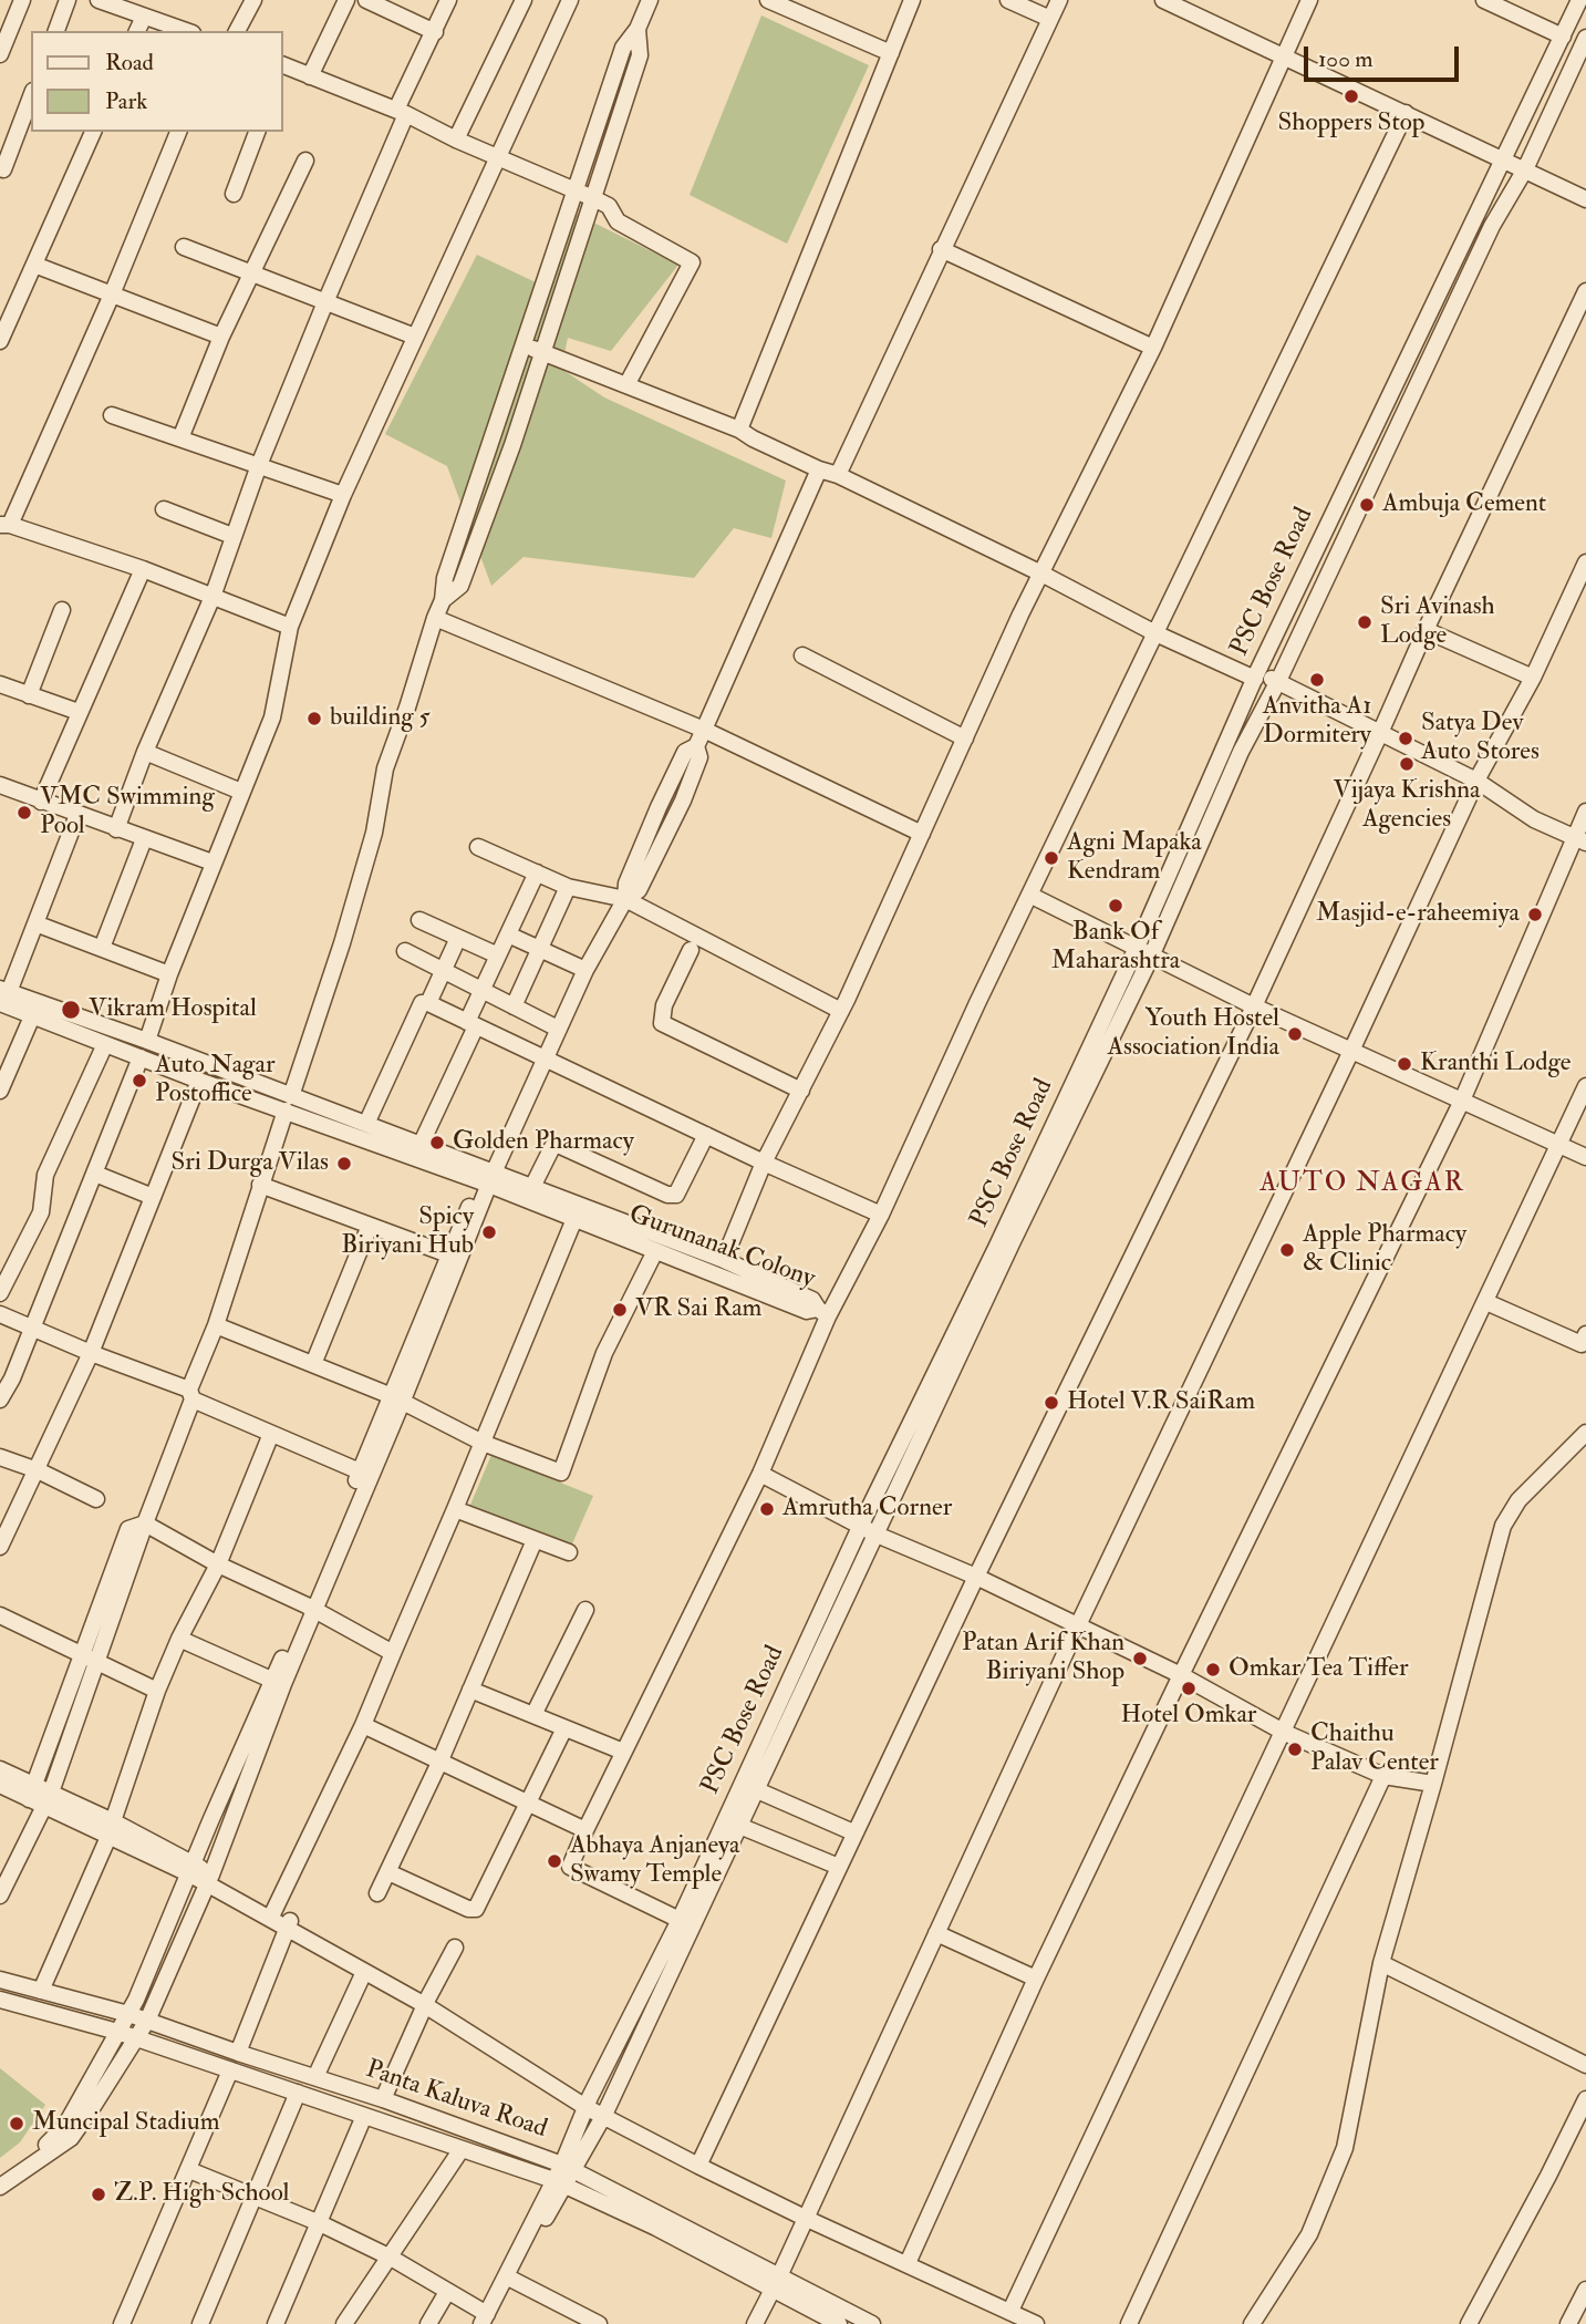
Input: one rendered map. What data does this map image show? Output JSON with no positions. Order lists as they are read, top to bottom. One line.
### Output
{"streets":{"street":["PSC Bose Road","Gurunanak Colony","Panta Kaluva Road"]},"crossings":[["PSC Bose Road","Panta Kaluva Road"]],"districts":["AUTO NAGAR"],"places":["Shoppers Stop","Ambuja Cement","Sri Avinash Lodge","Anvitha A1 Dormitery","building 5","Satya Dev Auto Stores","Vijaya Krishna Agencies","VMC Swimming Pool","Agni Mapaka Kendram","Bank Of Maharashtra","Masjid-e-raheemiya","Vikram Hospital","Youth Hostel Association India","Kranthi Lodge","Auto Nagar Postoffice","Golden Pharmacy","Sri Durga Vilas","Spicy Biriyani Hub","Apple Pharmacy & Clinic","VR Sai Ram","Hotel V.R SaiRam","Amrutha Corner","Patan Arif Khan Biriyani Shop","Omkar Tea Tiffer","Hotel Omkar","Chaithu Palav Center","Abhaya Anjaneya Swamy Temple","Muncipal Stadium","Z.P. High School"],"legend":["Road","Park"],"scale_bar":"100 m"}
